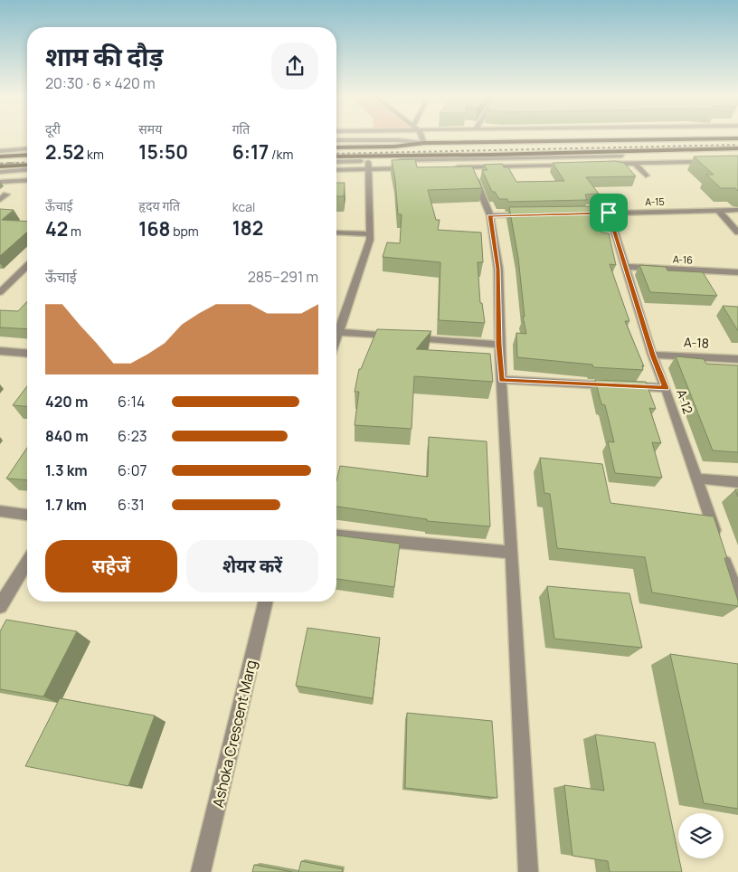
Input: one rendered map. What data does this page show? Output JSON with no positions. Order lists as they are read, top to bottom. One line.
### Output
{"streets":{"street":["A-15","A-16","A-18","A-12","Ashoka Crescent Marg"]},"crossings":[["A-15","A-12"],["A-16","A-12"],["A-18","A-12"]],"page":{"heading":["शाम की दौड़","20:30 · 6 × 420 m"],"stats":[["दूरी","2.52 km"],["समय","15:50"],["गति","6:17 /km"],["ऊँचाई","42 m"],["हृदय गति","168 bpm"],["kcal","182"]],"chart":["ऊँचाई","285–291 m"],"list":[{"name":"420 m","note":"6:14"},{"name":"840 m","note":"6:23"},{"name":"1.3 km","note":"6:07"},{"name":"1.7 km","note":"6:31"}],"buttons":["सहेजें","शेयर करें"]}}
